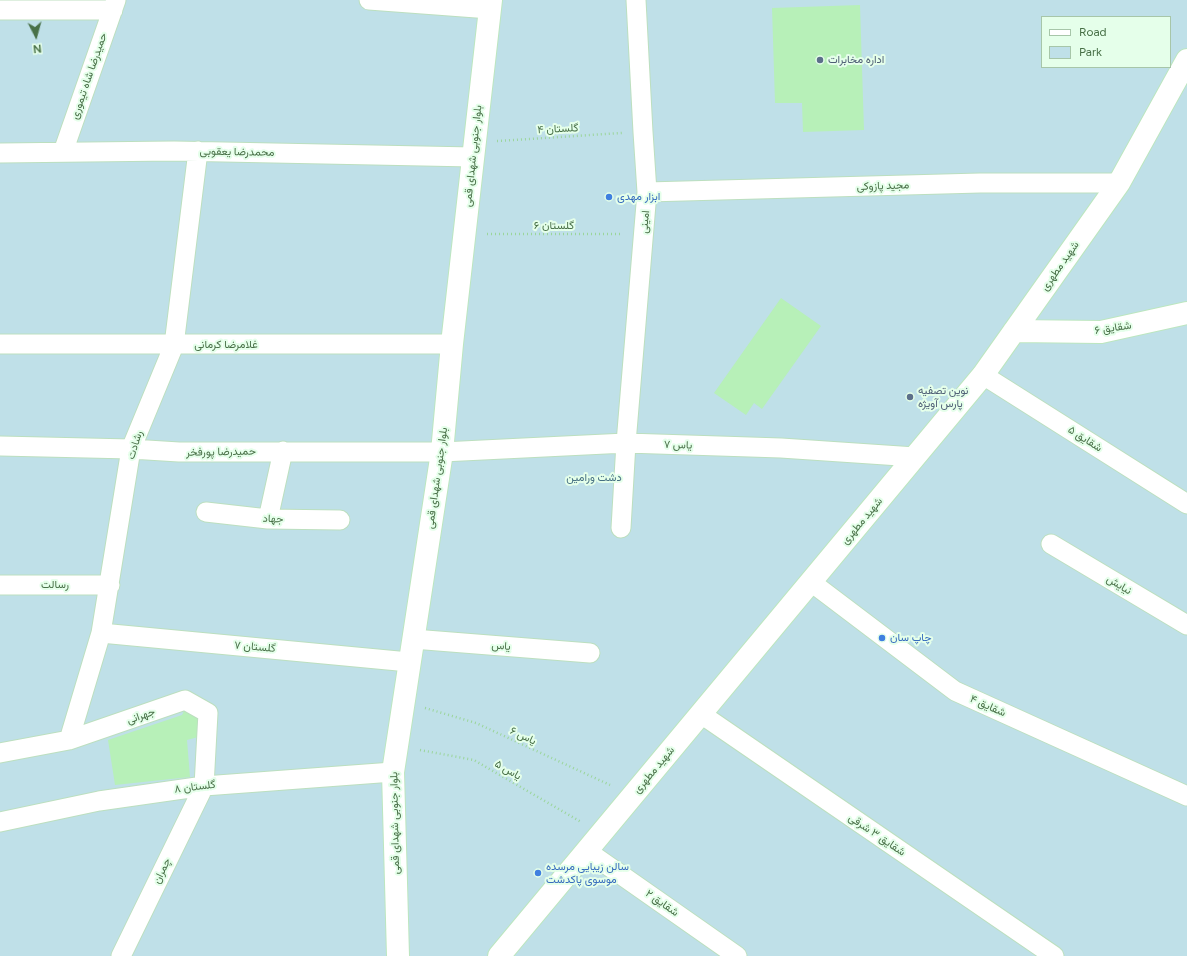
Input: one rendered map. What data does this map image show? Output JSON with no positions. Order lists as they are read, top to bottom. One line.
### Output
{"streets":{"main road":["بلوار جنوبی شهدای قمی","شهید مطهری","شقایق ۶"],"street":["حمیدرضا شاه تیموری","محمدرضا یعقوبی","مجید پازوکی","امینی","غلامرضا کرمانی","شقایق ۵","رشادت","یاس ۷","حمیدرضا پورفخر","جهاد","رسالت","نیایش","یاس","گلستان ۷","شقایق ۴","جهرانی","گلستان ۸","شقایق ۳ شرقی","چمران","شقایق ۲"],"path":["گلستان ۴","گلستان ۶","یاس ۶","یاس ۵"]},"crossings":[["حمیدرضا شاه تیموری","محمدرضا یعقوبی"],["گلستان ۴","محمدرضا یعقوبی"],["گلستان ۴","بلوار جنوبی شهدای قمی"],["گلستان ۴","امینی"],["محمدرضا یعقوبی","بلوار جنوبی شهدای قمی"],["محمدرضا یعقوبی","رشادت"],["بلوار جنوبی شهدای قمی","گلستان ۶"],["بلوار جنوبی شهدای قمی","غلامرضا کرمانی"],["بلوار جنوبی شهدای قمی","یاس ۷"],["بلوار جنوبی شهدای قمی","حمیدرضا پورفخر"],["بلوار جنوبی شهدای قمی","یاس"],["بلوار جنوبی شهدای قمی","گلستان ۷"],["بلوار جنوبی شهدای قمی","یاس ۶"],["بلوار جنوبی شهدای قمی","یاس ۵"],["بلوار جنوبی شهدای قمی","گلستان ۸"],["مجید پازوکی","امینی"],["مجید پازوکی","شهید مطهری"],["امینی","گلستان ۶"],["امینی","یاس ۷"],["شهید مطهری","شقایق ۶"],["شهید مطهری","شقایق ۵"],["شهید مطهری","یاس ۷"],["شهید مطهری","شقایق ۴"],["شهید مطهری","یاس ۶"],["شهید مطهری","یاس ۵"],["شهید مطهری","شقایق ۳ شرقی"],["شهید مطهری","شقایق ۲"],["غلامرضا کرمانی","رشادت"],["رشادت","حمیدرضا پورفخر"],["رشادت","رسالت"],["رشادت","گلستان ۷"],["رشادت","جهرانی"],["یاس ۷","حمیدرضا پورفخر"],["جهرانی","گلستان ۸"],["جهرانی","چمران"],["گلستان ۸","چمران"]],"parks":["دشت ورامین"],"places":["اداره مخابرات","ابزار مهدی","نوین تصفیه پارس آویژه","چاپ سان","سالن زیبایی مرسده موسوی پاکدشت"],"legend":["Road","Park"],"north":"bottom"}
